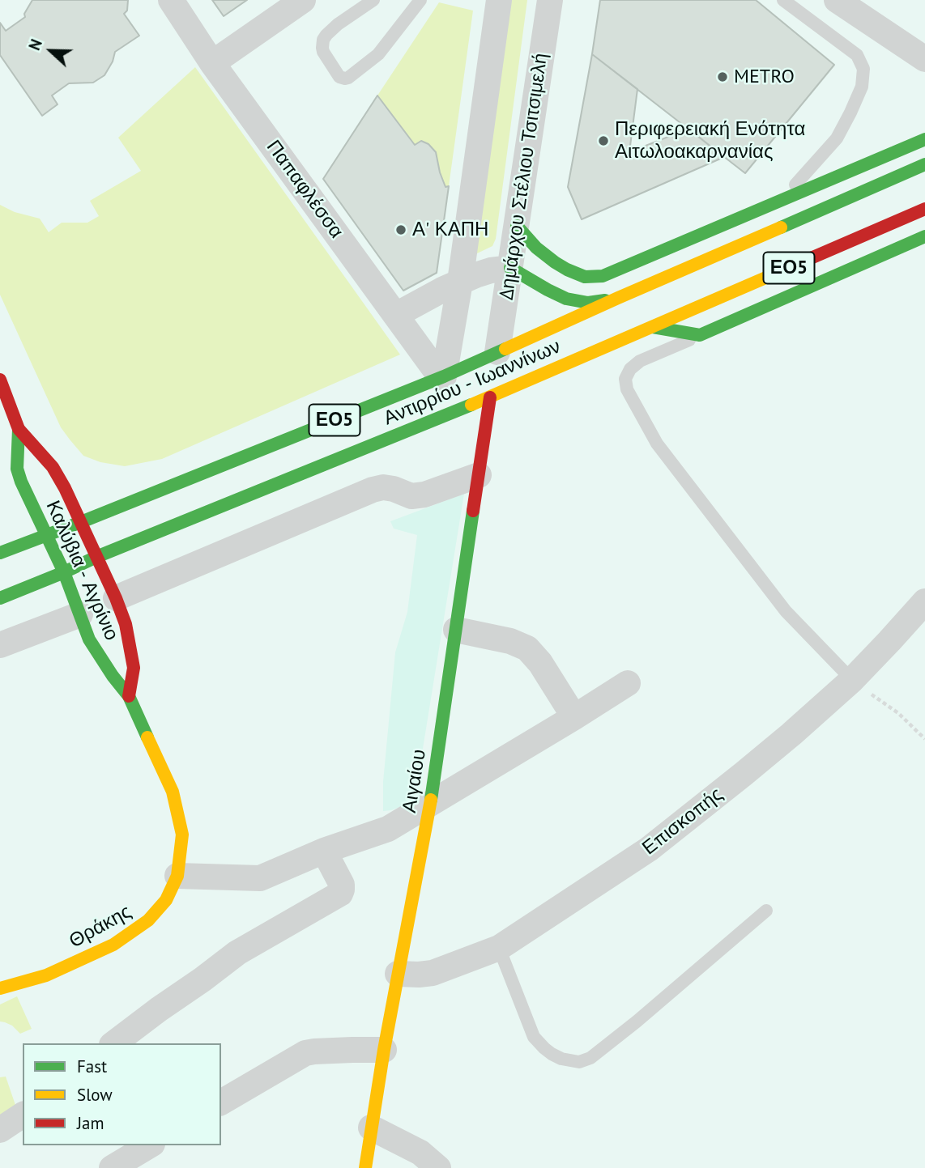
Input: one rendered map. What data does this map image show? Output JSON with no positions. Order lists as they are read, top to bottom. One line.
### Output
{"streets":{"main road":["ΕΟ5","Αντιρρίου - Ιωαννίνων","Καλύβια - Αγρίνιο","Αιγαίου","Θράκης"],"street":["Δημάρχου Στέλιου Τσιτσιμελή","Παπαφλέσσα","Επισκοπής"]},"crossings":[["Δημάρχου Στέλιου Τσιτσιμελή","Αντιρρίου - Ιωαννίνων"],["Παπαφλέσσα","Αντιρρίου - Ιωαννίνων"],["Αντιρρίου - Ιωαννίνων","Καλύβια - Αγρίνιο"],["Αντιρρίου - Ιωαννίνων","Αιγαίου"],["Καλύβια - Αγρίνιο","Θράκης"],["Αιγαίου","Επισκοπής"]],"places":["METRO","Περιφερειακή Ενότητα Αιτωλοακαρνανίας","Α' ΚΑΠΗ"],"legend":["Fast","Slow","Jam"],"north":"left"}
